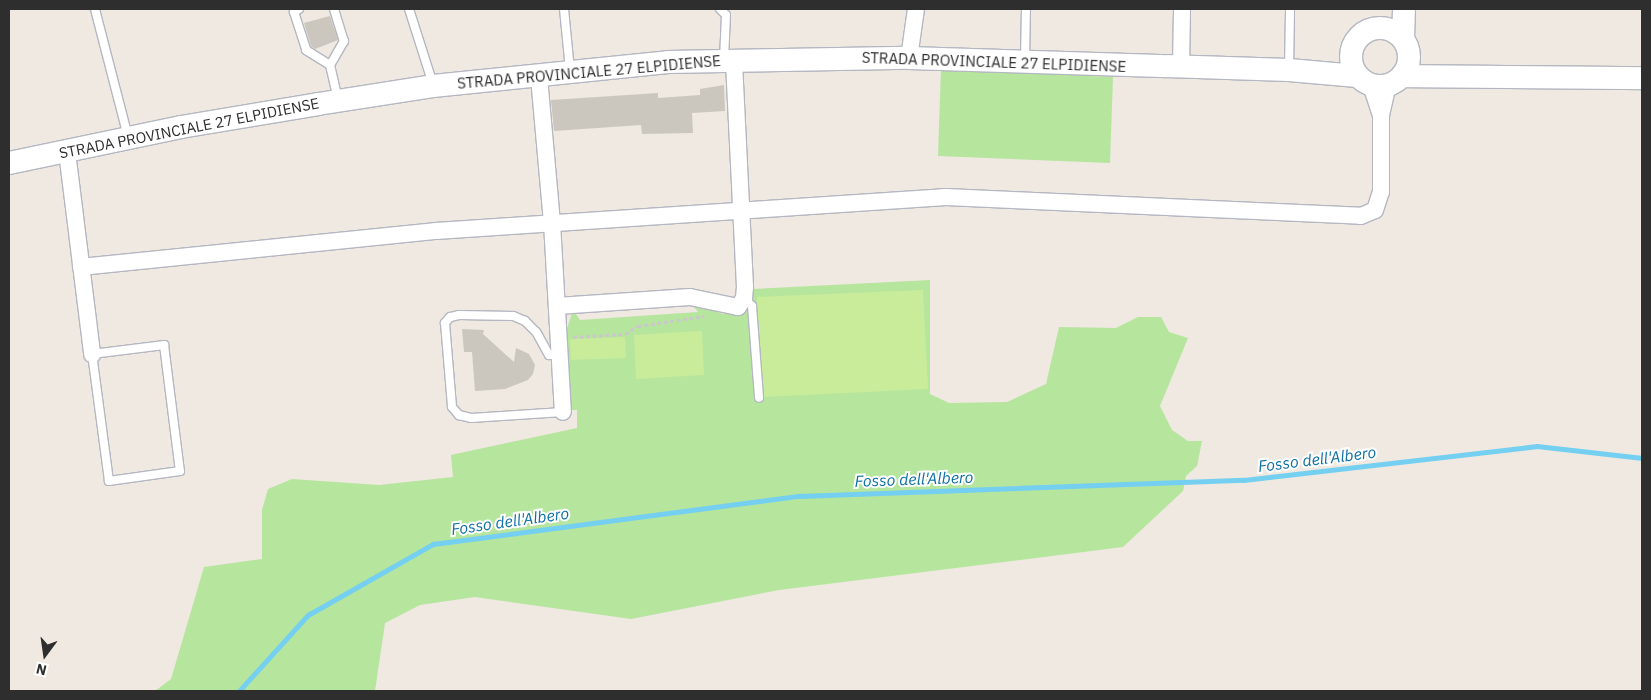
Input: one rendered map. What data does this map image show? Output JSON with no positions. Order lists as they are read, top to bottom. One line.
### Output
{"streets":{"main road":["STRADA PROVINCIALE 27 ELPIDIENSE"]},"water":["Fosso dell'Albero"],"north":"bottom"}
